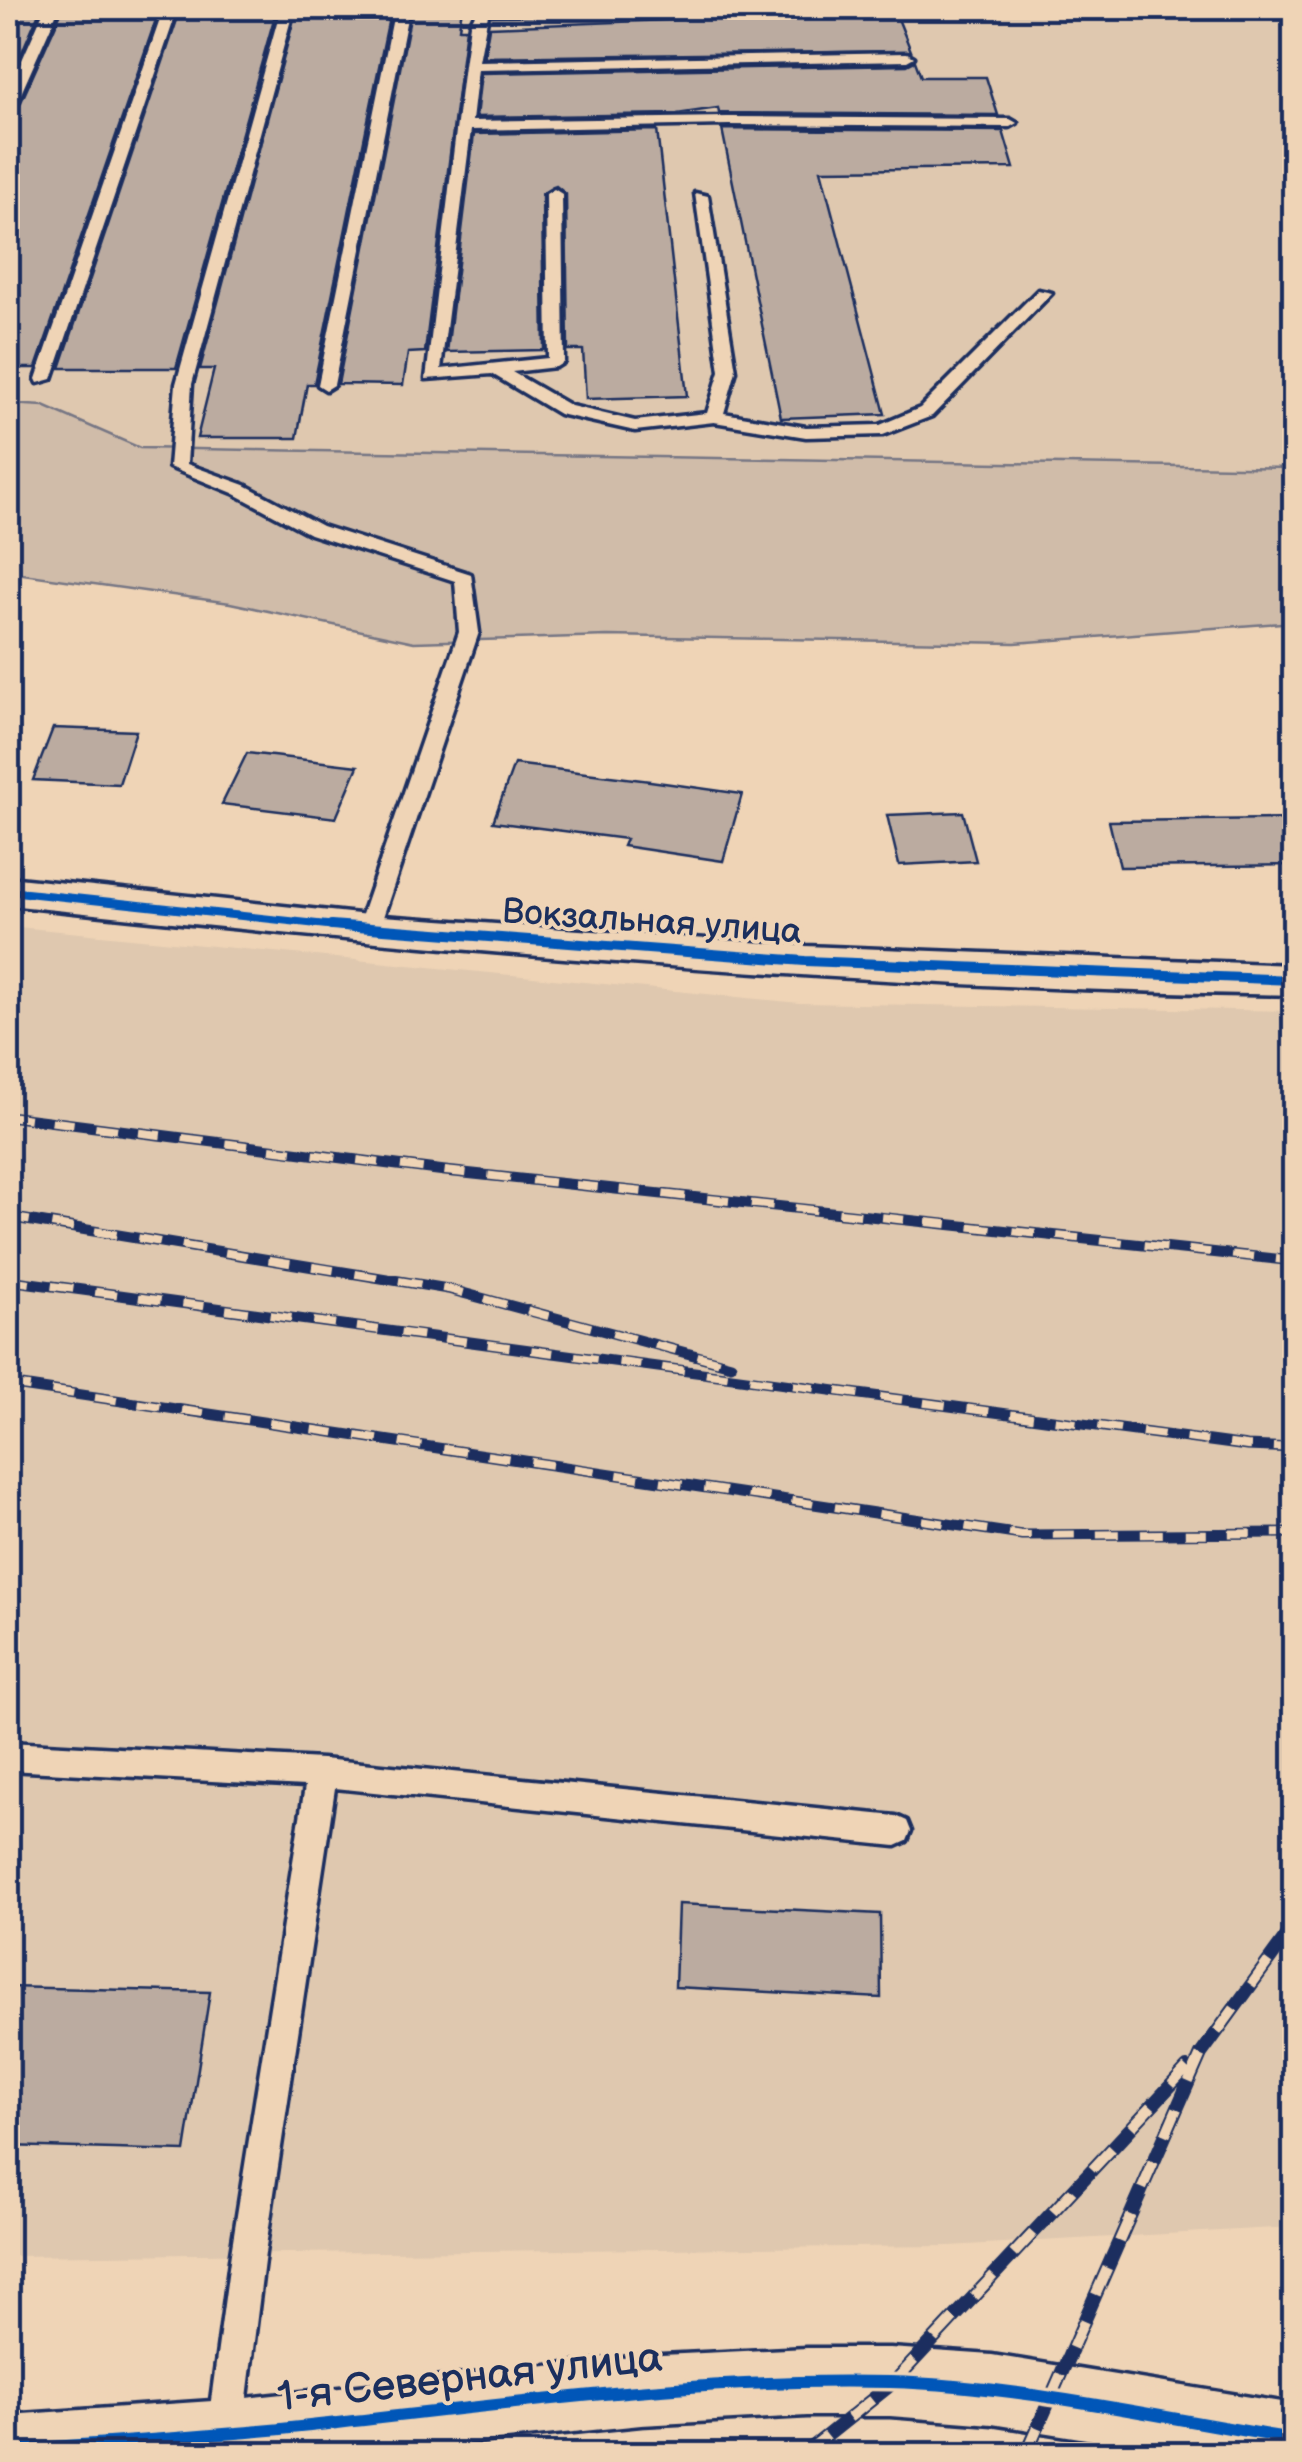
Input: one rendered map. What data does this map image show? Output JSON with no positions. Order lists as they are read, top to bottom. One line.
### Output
{"streets":{"street":["Вокзальная улица","1-я Северная улица"]}}
